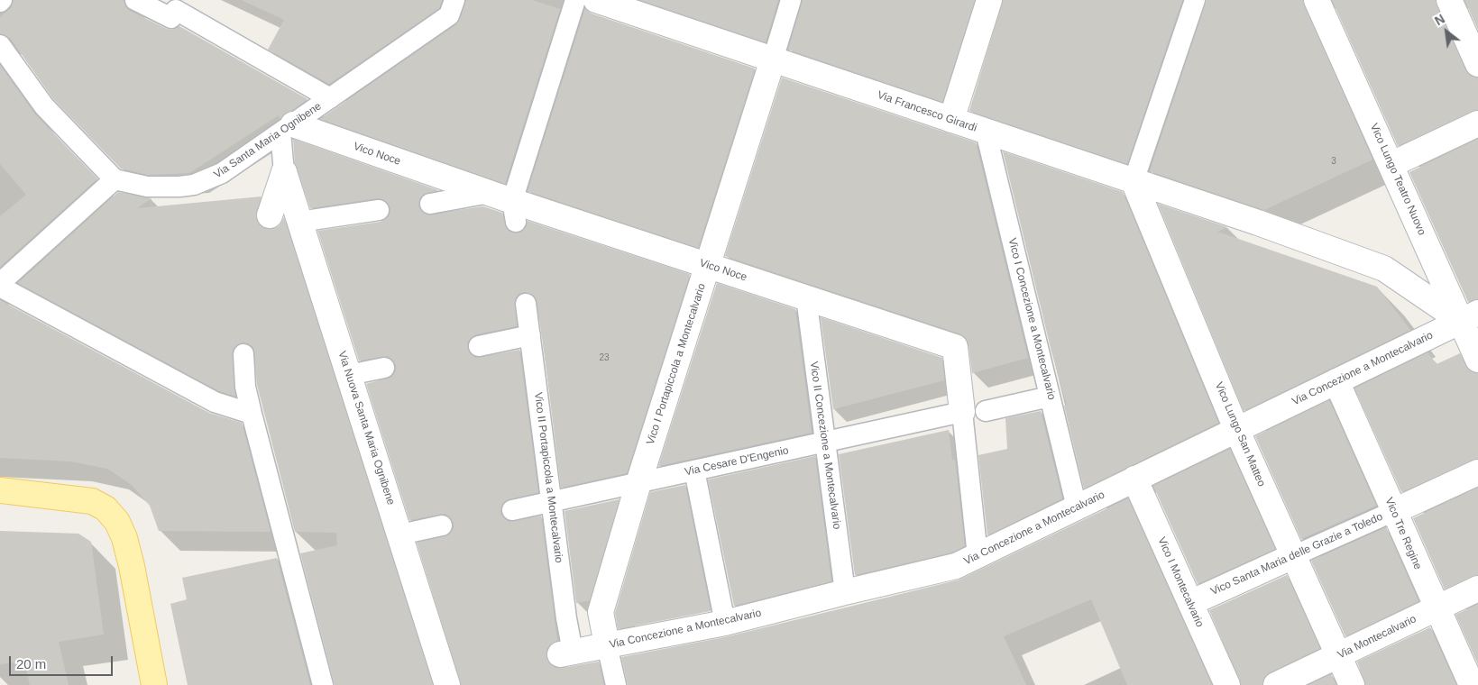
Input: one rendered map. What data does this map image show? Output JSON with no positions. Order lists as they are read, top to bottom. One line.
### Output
{"streets":{"street":["Via Francesco Girardi","Vico Noce","Vico Lungo Teatro Nuovo","Vico I Portapiccola a Montecalvario","Via Concezione a Montecalvario","Via Nuova Santa Maria Ognibene","Vico Lungo San Matteo","Vico Tre Regine","Vico Santa Maria delle Grazie a Toledo","Vico I Montecalvario","Via Montecalvario"],"lane":["Via Santa Maria Ognibene","Vico I Concezione a Montecalvario","Vico II Concezione a Montecalvario","Via Cesare D'Engenio","Vico II Portapiccola a Montecalvario"]},"crossings":[["Via Francesco Girardi","Vico Lungo Teatro Nuovo"],["Via Francesco Girardi","Vico I Concezione a Montecalvario"],["Via Francesco Girardi","Vico I Portapiccola a Montecalvario"],["Via Francesco Girardi","Via Concezione a Montecalvario"],["Via Francesco Girardi","Vico Lungo San Matteo"],["Via Santa Maria Ognibene","Vico Noce"],["Vico Noce","Vico I Portapiccola a Montecalvario"],["Vico Noce","Via Concezione a Montecalvario"],["Vico Noce","Vico II Concezione a Montecalvario"],["Vico Noce","Via Cesare D'Engenio"],["Vico Lungo Teatro Nuovo","Via Concezione a Montecalvario"],["Vico I Concezione a Montecalvario","Via Concezione a Montecalvario"],["Vico I Concezione a Montecalvario","Via Cesare D'Engenio"],["Vico I Portapiccola a Montecalvario","Via Concezione a Montecalvario"],["Vico I Portapiccola a Montecalvario","Via Cesare D'Engenio"],["Via Concezione a Montecalvario","Vico Lungo San Matteo"],["Via Concezione a Montecalvario","Vico II Concezione a Montecalvario"],["Via Concezione a Montecalvario","Vico II Portapiccola a Montecalvario"],["Via Concezione a Montecalvario","Vico Tre Regine"],["Via Concezione a Montecalvario","Vico I Montecalvario"],["Vico Lungo San Matteo","Vico Santa Maria delle Grazie a Toledo"],["Vico Lungo San Matteo","Via Montecalvario"],["Vico II Concezione a Montecalvario","Via Cesare D'Engenio"],["Via Cesare D'Engenio","Vico II Portapiccola a Montecalvario"],["Vico Tre Regine","Vico Santa Maria delle Grazie a Toledo"],["Vico Tre Regine","Via Montecalvario"],["Vico Santa Maria delle Grazie a Toledo","Vico I Montecalvario"]],"house_numbers":["3","23"],"scale_bar":"20 m","north":"top left"}
